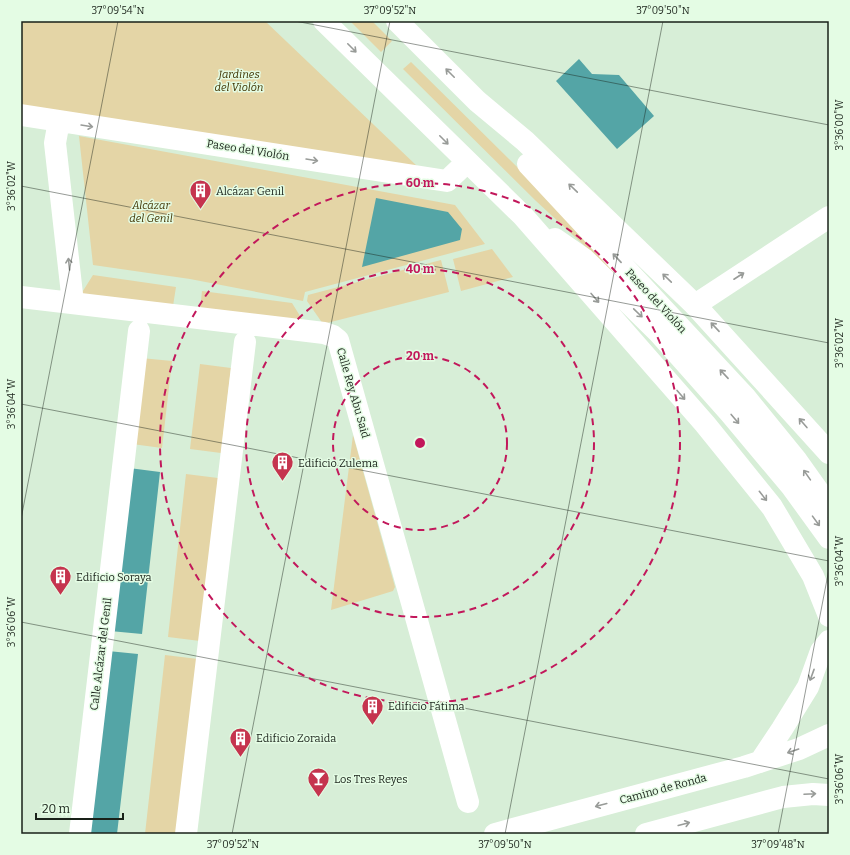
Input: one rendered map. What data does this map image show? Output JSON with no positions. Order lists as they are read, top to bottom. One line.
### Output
{"streets":{"main road":["Paseo del Violón","Calle Rey Abu Said","Calle Alcázar del Genil","Camino de Ronda"]},"parks":["Jardines del Violón","Alcázar del Genil"],"places":{"building":["Alcázar Genil","Edificio Zulema","Edificio Soraya","Edificio Fátima","Edificio Zoraida"],"bar":["Los Tres Reyes"]},"scale_bar":"20 m","coordinates":["37°09'54\"N","37°09'52\"N","37°09'50\"N","3°36'00\"W","3°36'02\"W","3°36'04\"W","3°36'06\"W","37°09'48\"N"],"rings":["60 m","40 m","20 m"]}
